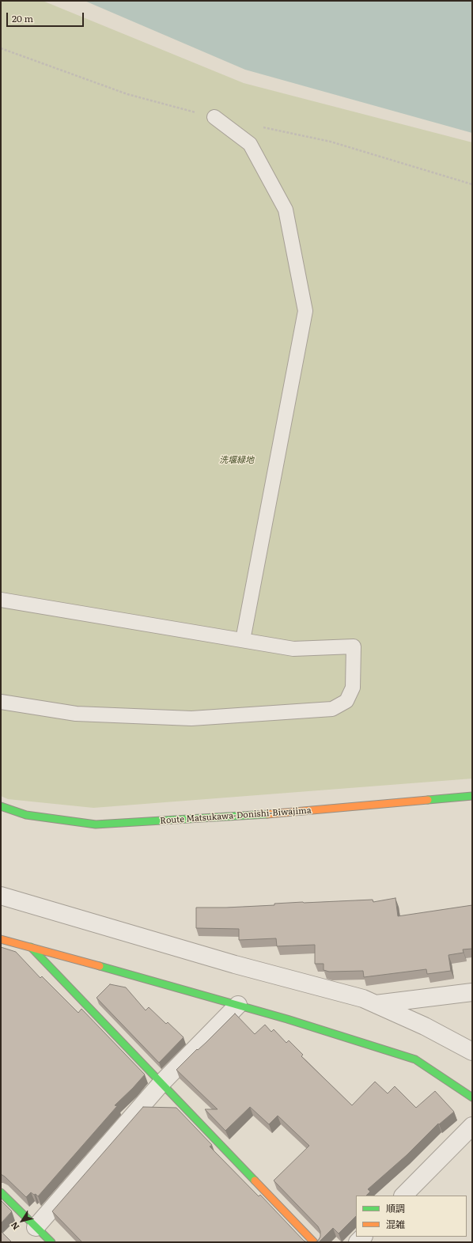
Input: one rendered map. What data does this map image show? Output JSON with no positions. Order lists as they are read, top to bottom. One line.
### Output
{"streets":{"street":["Route Matsukawa-Donishi-Biwajima"]},"parks":["洗堰緑地"],"legend":["順調","混雑"],"scale_bar":"20 m","north":"bottom left"}
